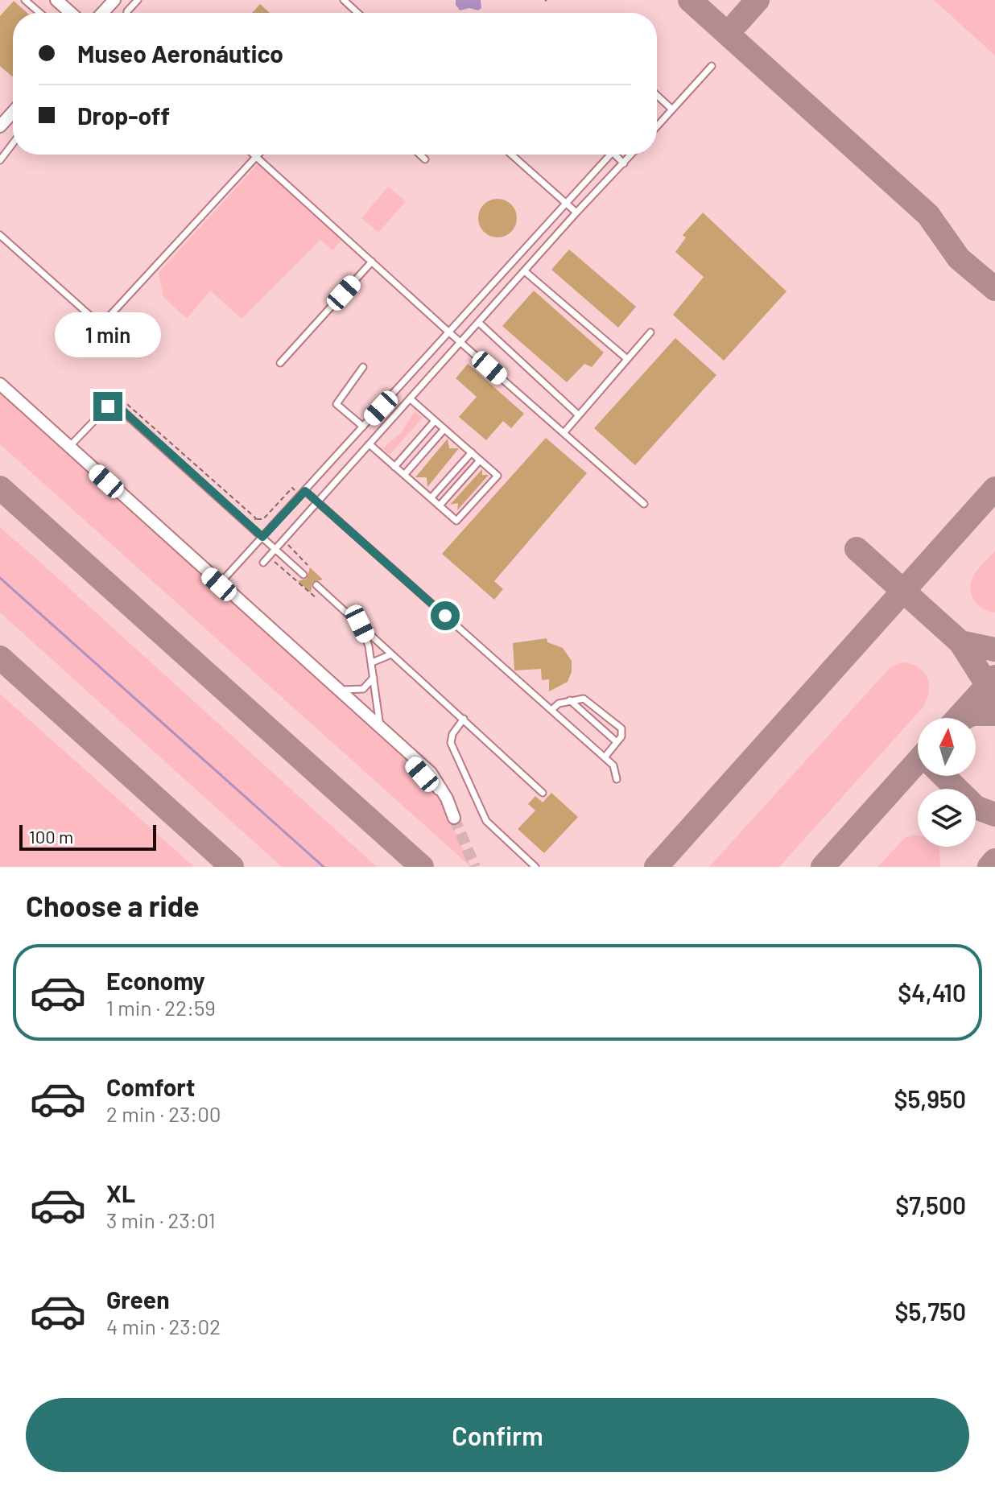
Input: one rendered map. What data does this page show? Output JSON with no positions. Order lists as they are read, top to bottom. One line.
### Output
{"scale_bar":"100 m","north":"top","page":{"banner":["Museo Aeronáutico","Drop-off"],"bubble":"1 min","scale":"100 m","heading":"Choose a ride","list":[{"name":"Economy","note":"1 min · 22:59","value":"$4,410"},{"name":"Comfort","note":"2 min · 23:00","value":"$5,950"},{"name":"XL","note":"3 min · 23:01","value":"$7,500"},{"name":"Green","note":"4 min · 23:02","value":"$5,750"}],"buttons":"Confirm"}}
